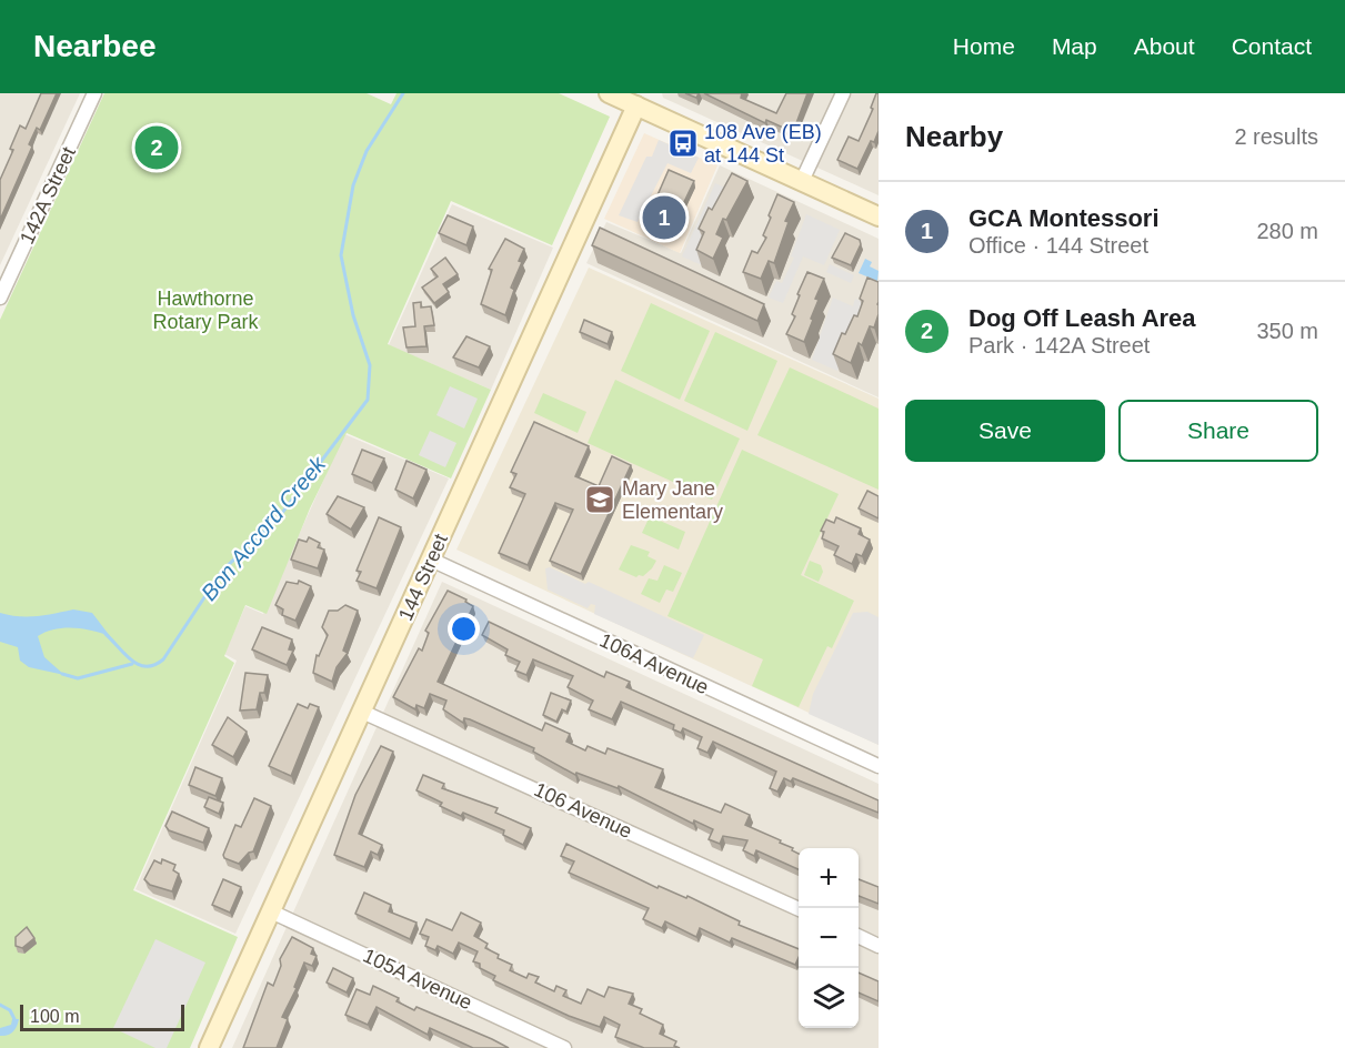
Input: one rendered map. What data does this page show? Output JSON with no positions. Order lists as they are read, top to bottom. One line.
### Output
{"streets":{"main road":["144 Street"],"street":["142A Street","106A Avenue","106 Avenue","105A Avenue"]},"crossings":[["144 Street","106A Avenue"],["144 Street","106 Avenue"],["144 Street","105A Avenue"]],"water":["Bon Accord Creek"],"parks":["Hawthorne Rotary Park"],"places":{"bus stop":["108 Ave (EB) at 144 St"],"school or university":["Mary Jane Elementary"]},"scale_bar":"100 m","page":{"header":"Nearbee","nav":["Home","Map","About","Contact"],"heading":["Nearby","2 results"],"pins":["2","1"],"list":[{"mark":"1","name":"GCA Montessori","note":"Office · 144 Street","value":"280 m"},{"mark":"2","name":"Dog Off Leash Area","note":"Park · 142A Street","value":"350 m"}],"buttons":["Save","Share"],"map_buttons":["+","−"],"scale":"100 m"}}
